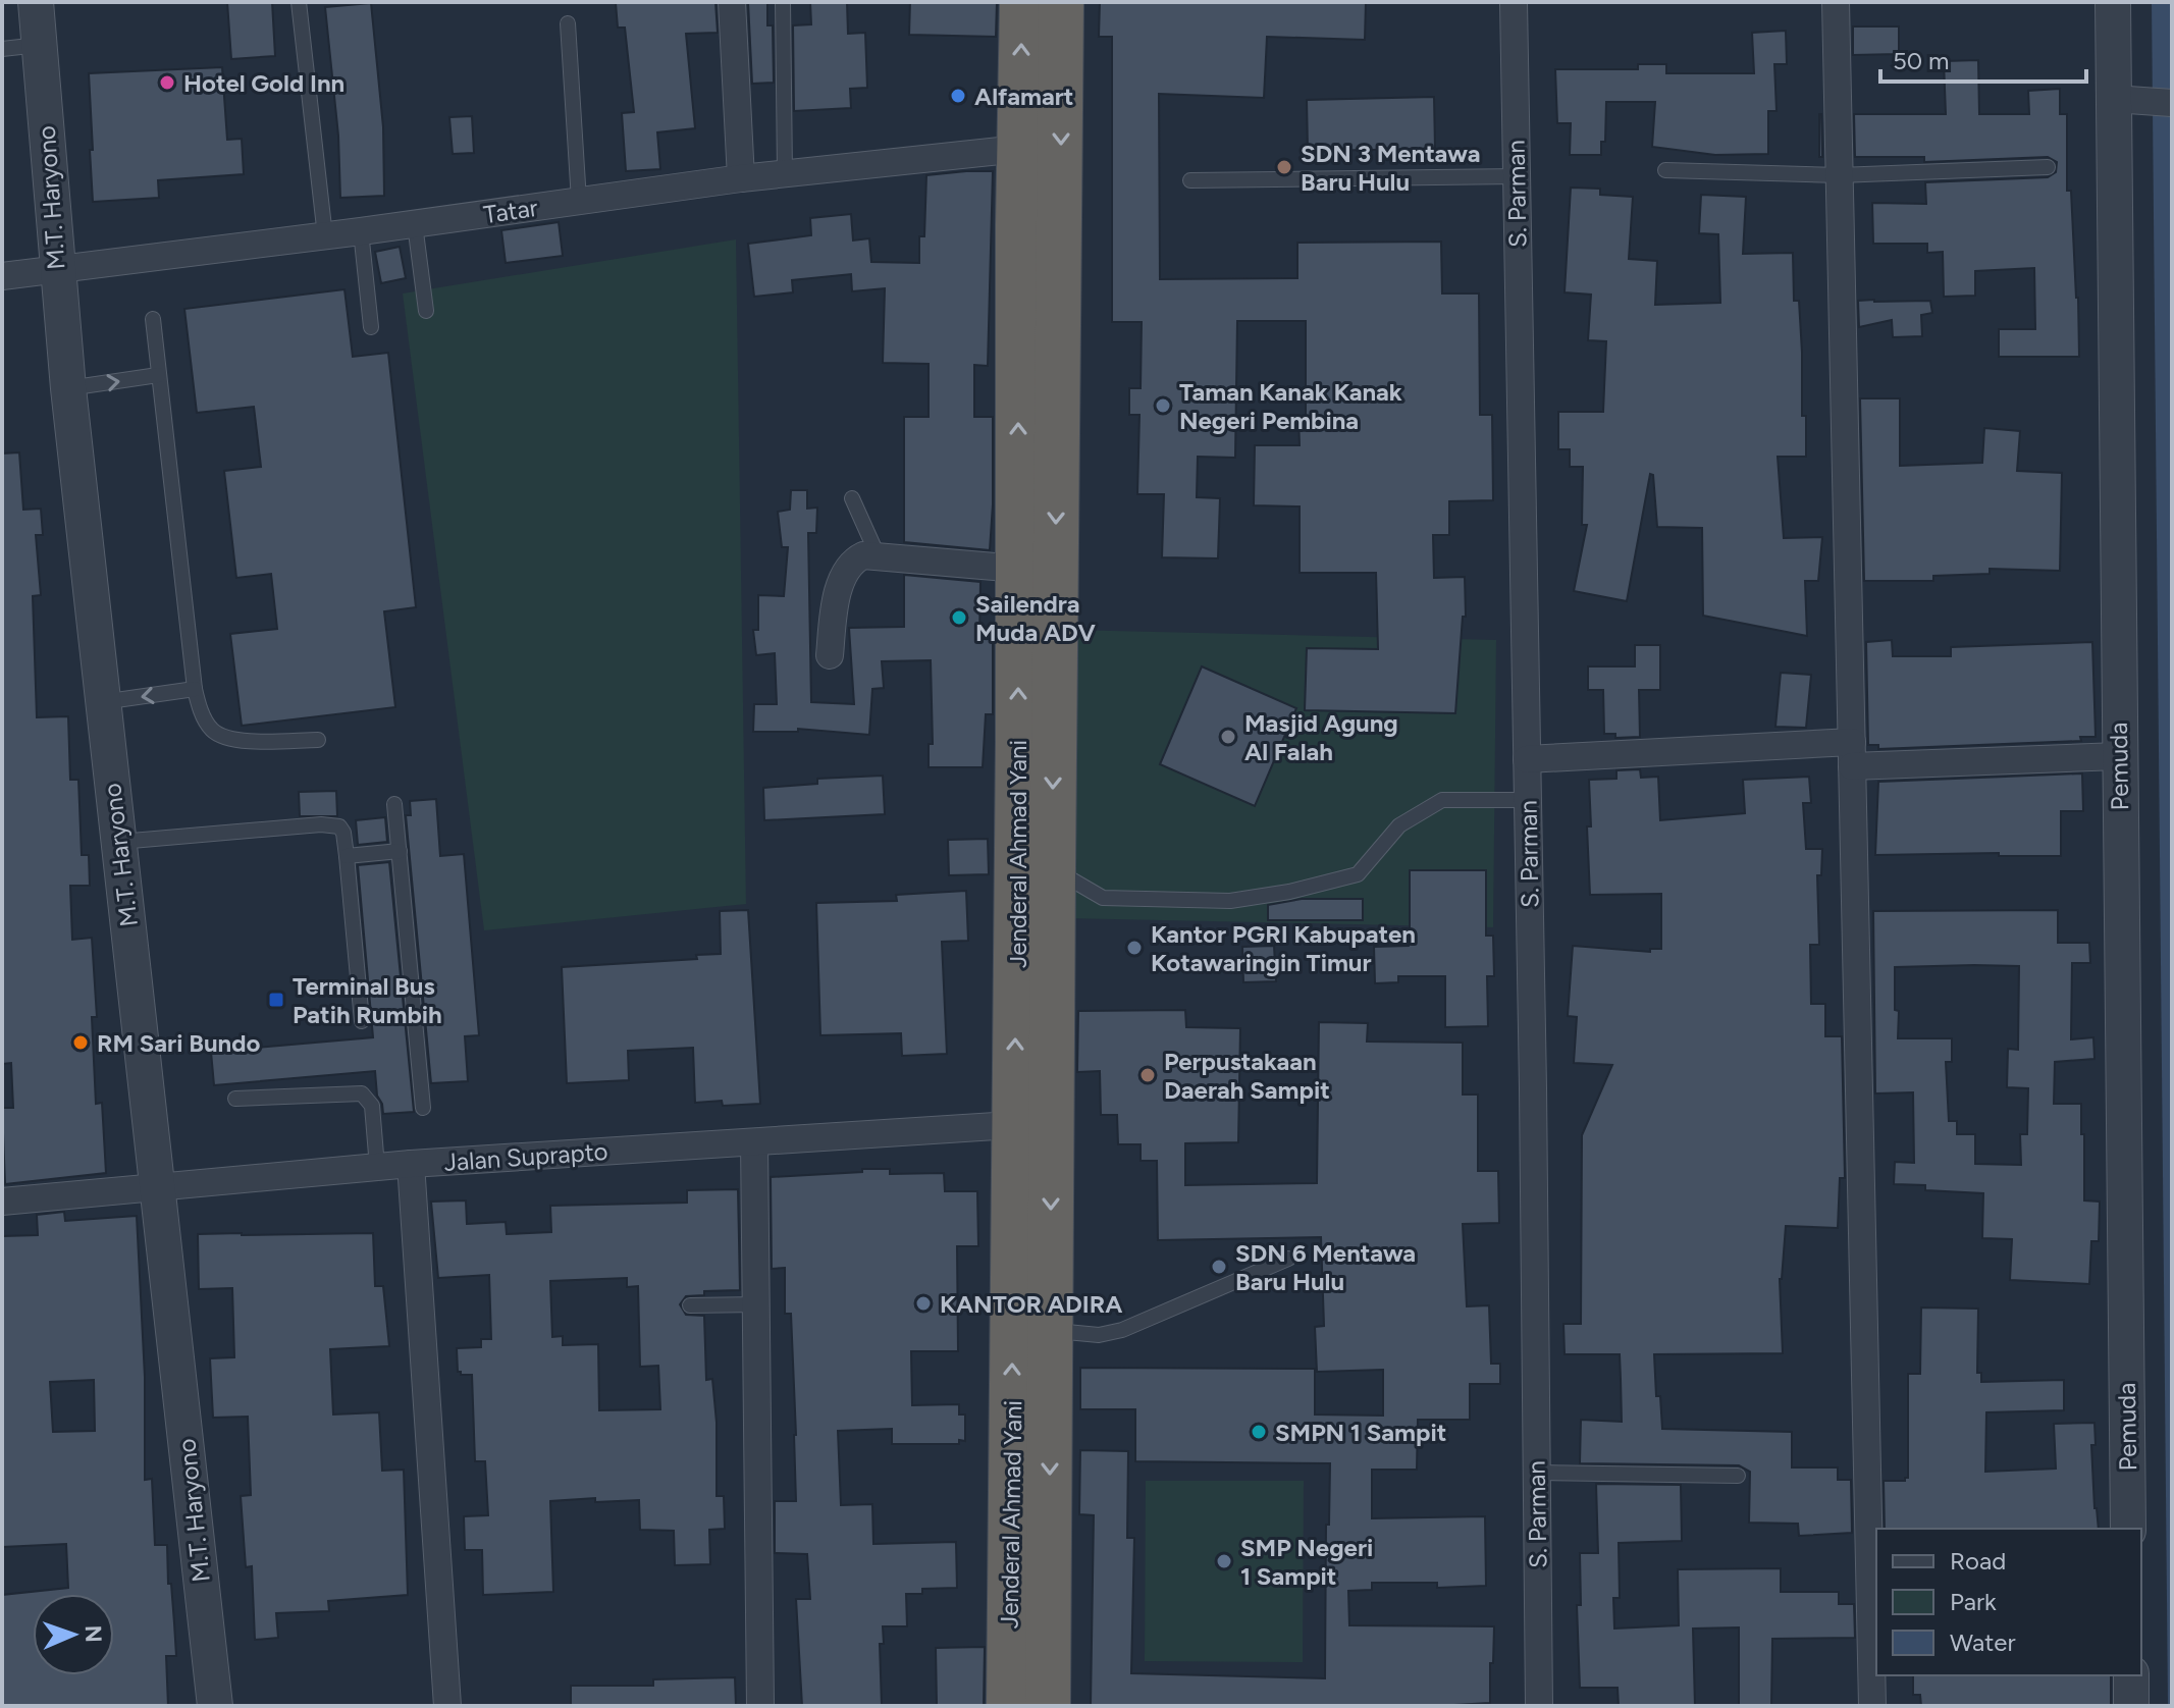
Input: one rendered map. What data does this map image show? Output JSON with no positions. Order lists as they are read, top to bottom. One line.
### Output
{"streets":{"highway":["Jenderal Ahmad Yani"],"street":["S. Parman","M.T. Haryono","Tatar","Pemuda","Jalan Suprapto"]},"crossings":[["M.T. Haryono","Tatar"],["M.T. Haryono","Jalan Suprapto"],["Tatar","Jenderal Ahmad Yani"],["Jenderal Ahmad Yani","Jalan Suprapto"]],"places":{"other":["Hotel Gold Inn","Alfamart","SDN 3 Mentawa Baru Hulu","Taman Kanak Kanak Negeri Pembina","Sailendra Muda ADV","Masjid Agung Al Falah","Kantor PGRI Kabupaten Kotawaringin Timur","RM Sari Bundo","Perpustakaan Daerah Sampit","SDN 6 Mentawa Baru Hulu","KANTOR ADIRA","SMPN 1 Sampit","SMP Negeri 1 Sampit"],"transit":["Terminal Bus Patih Rumbih"]},"legend":["Road","Park","Water"],"scale_bar":"50 m","north":"right"}
